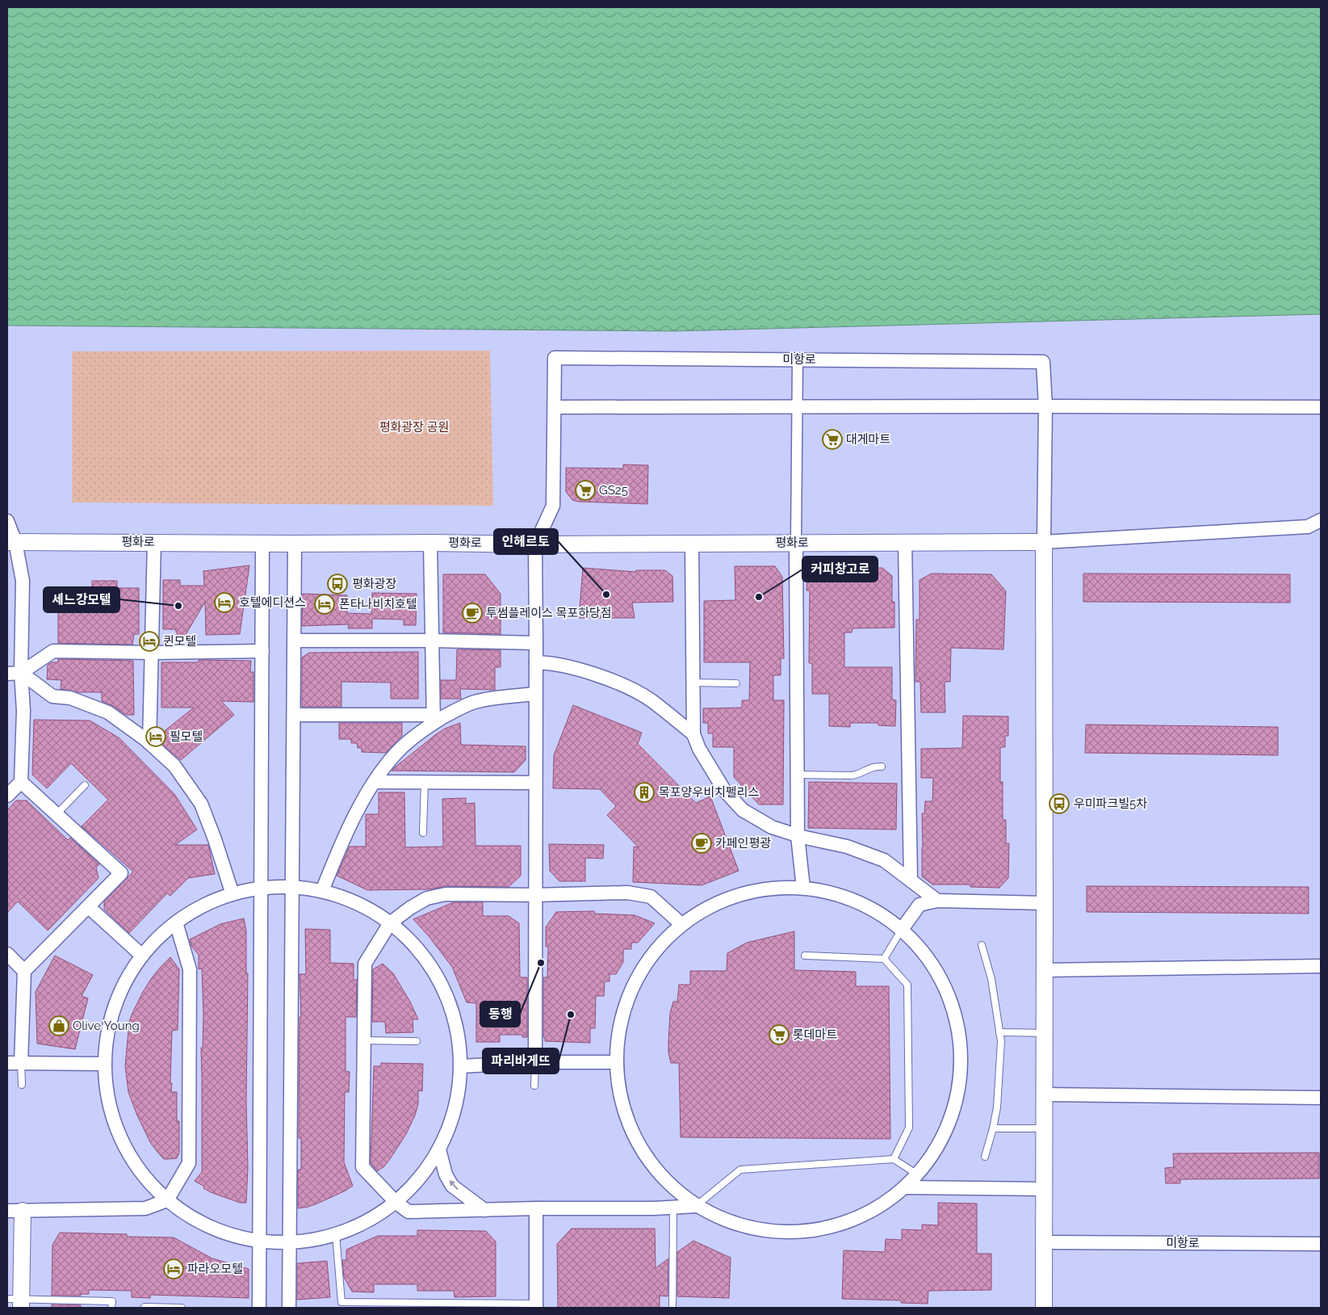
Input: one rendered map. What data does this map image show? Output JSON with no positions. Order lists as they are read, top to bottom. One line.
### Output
{"streets":{"street":["미항로","평화로"]},"parks":["평화광장 공원"],"places":{"supermarket":["대게마트","GS25","롯데마트"],"bus stop":["평화광장","우미파크빌5차"],"other":["인헤르토","커피창고로","세느강모텔","동행","파리바게뜨"],"hotel":["호텔에디션스","폰타나비치호텔","퀸모텔","필모텔","파라오모텔"],"cafe":["투썸플레이스 목포하당점","카페인평광"],"building":["목포양우비치펠리스"],"shop":["Olive Young"]}}
